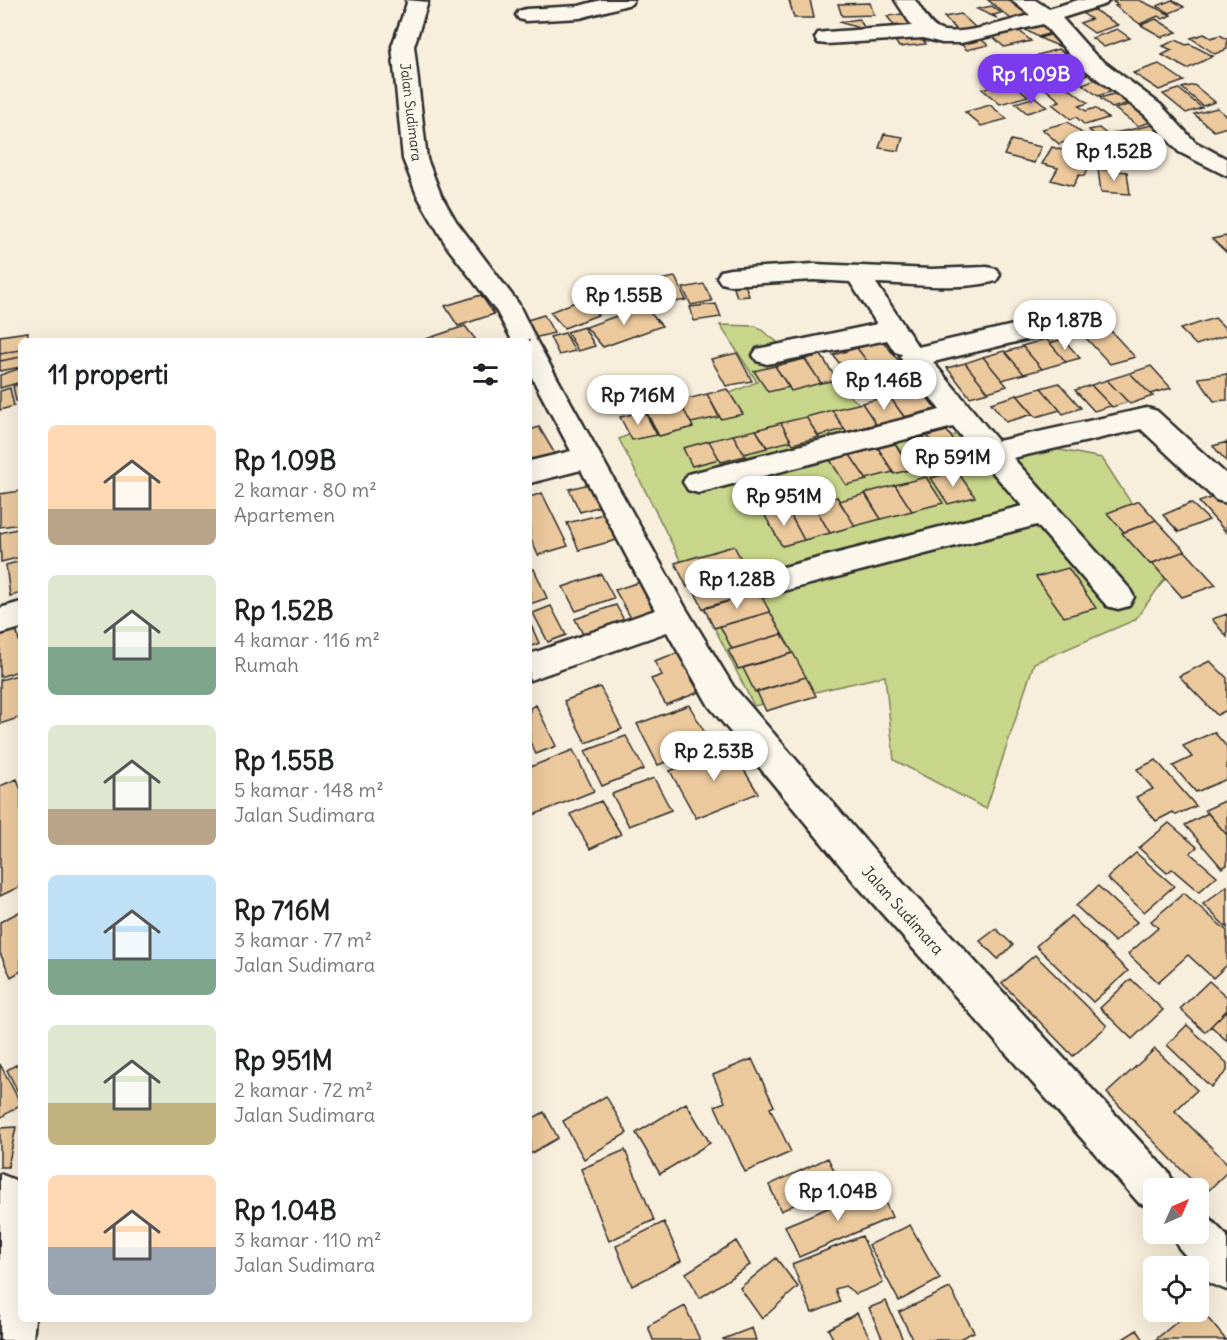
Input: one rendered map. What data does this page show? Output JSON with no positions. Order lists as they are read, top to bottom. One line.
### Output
{"streets":{"street":["Jalan Sudimara"]},"north":"top right","page":{"price":["Rp 1.09B","Rp 1.52B","Rp 1.55B","Rp 1.87B","Rp 1.46B","Rp 716M","Rp 591M","Rp 951M","Rp 1.28B","Rp 2.53B","Rp 1.04B"],"heading":"11 properti","list":[{"name":"Rp 1.09B","note":"2 kamar · 80 m² · Apartemen"},{"name":"Rp 1.52B","note":"4 kamar · 116 m² · Rumah"},{"name":"Rp 1.55B","note":"5 kamar · 148 m² · Jalan Sudimara"},{"name":"Rp 716M","note":"3 kamar · 77 m² · Jalan Sudimara"},{"name":"Rp 951M","note":"2 kamar · 72 m² · Jalan Sudimara"},{"name":"Rp 1.04B","note":"3 kamar · 110 m² · Jalan Sudimara"}]}}
